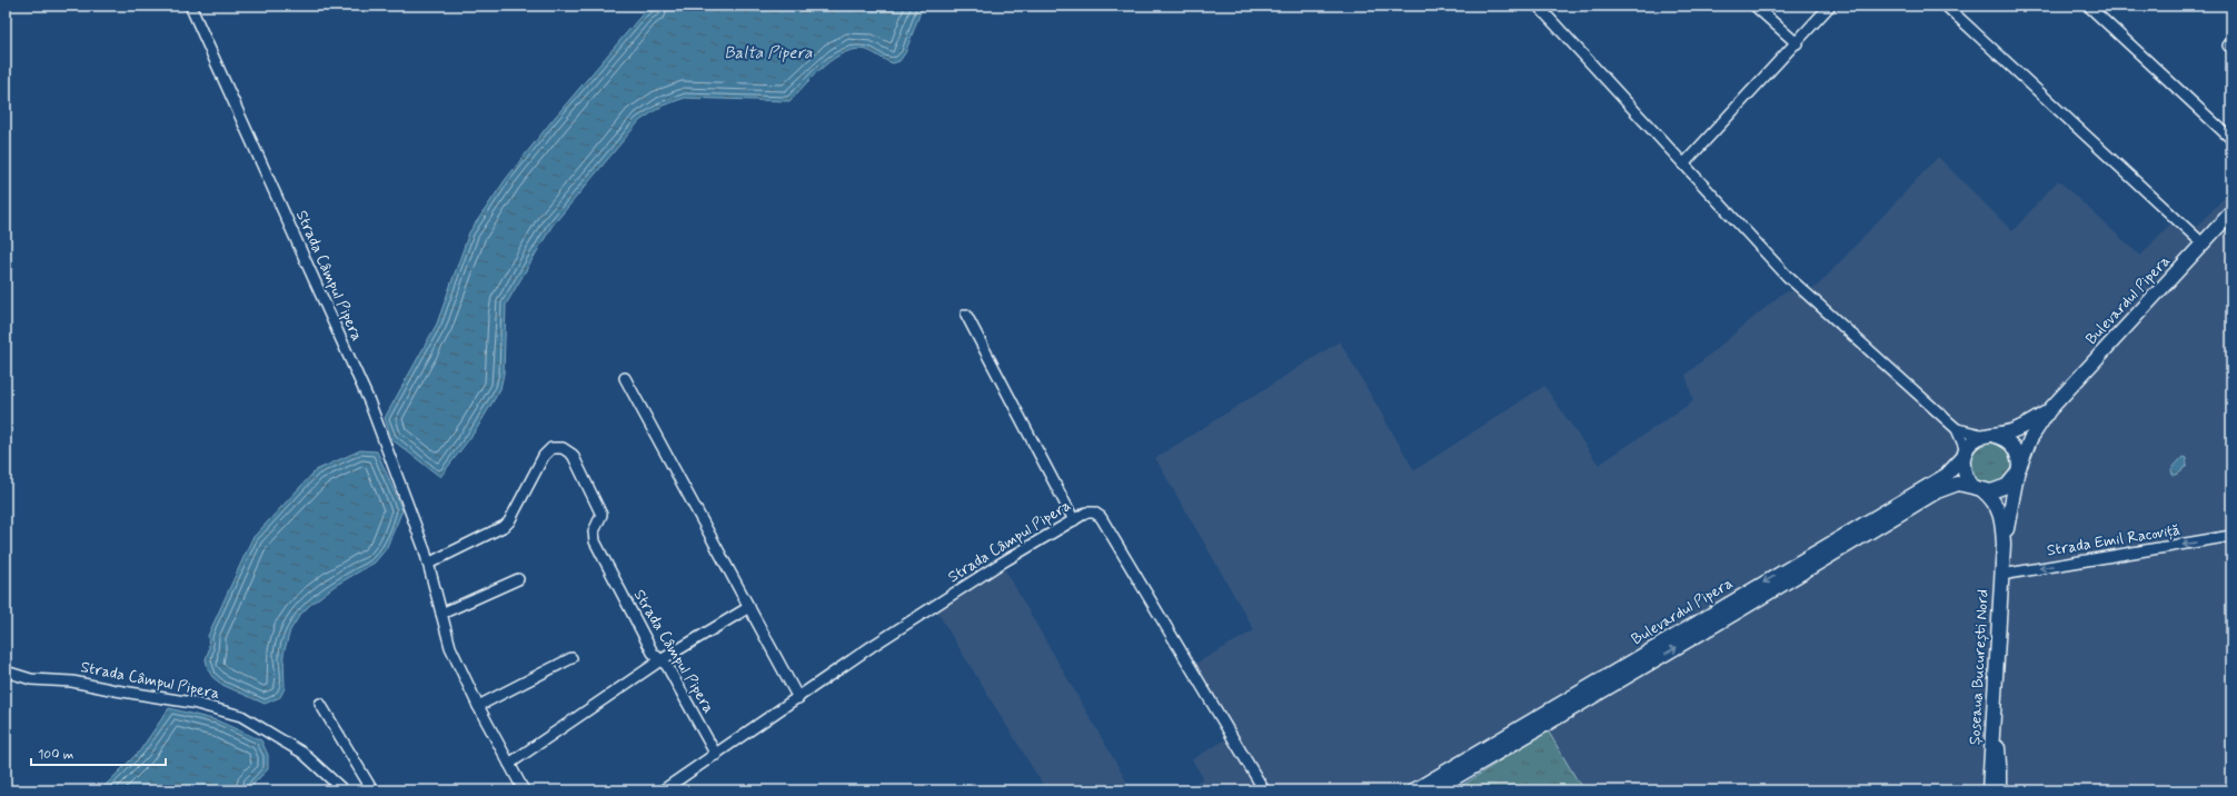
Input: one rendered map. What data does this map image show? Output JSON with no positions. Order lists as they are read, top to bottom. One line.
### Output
{"streets":{"main road":["Bulevardul Pipera","Șoseaua București Nord"],"street":["Strada Câmpul Pipera","Strada Emil Racoviță"]},"crossings":[["Bulevardul Pipera","Șoseaua București Nord"],["Strada Emil Racoviță","Șoseaua București Nord"]],"one_way":["Strada Emil Racoviță"],"water":["Balta Pipera"],"scale_bar":"100 m"}
